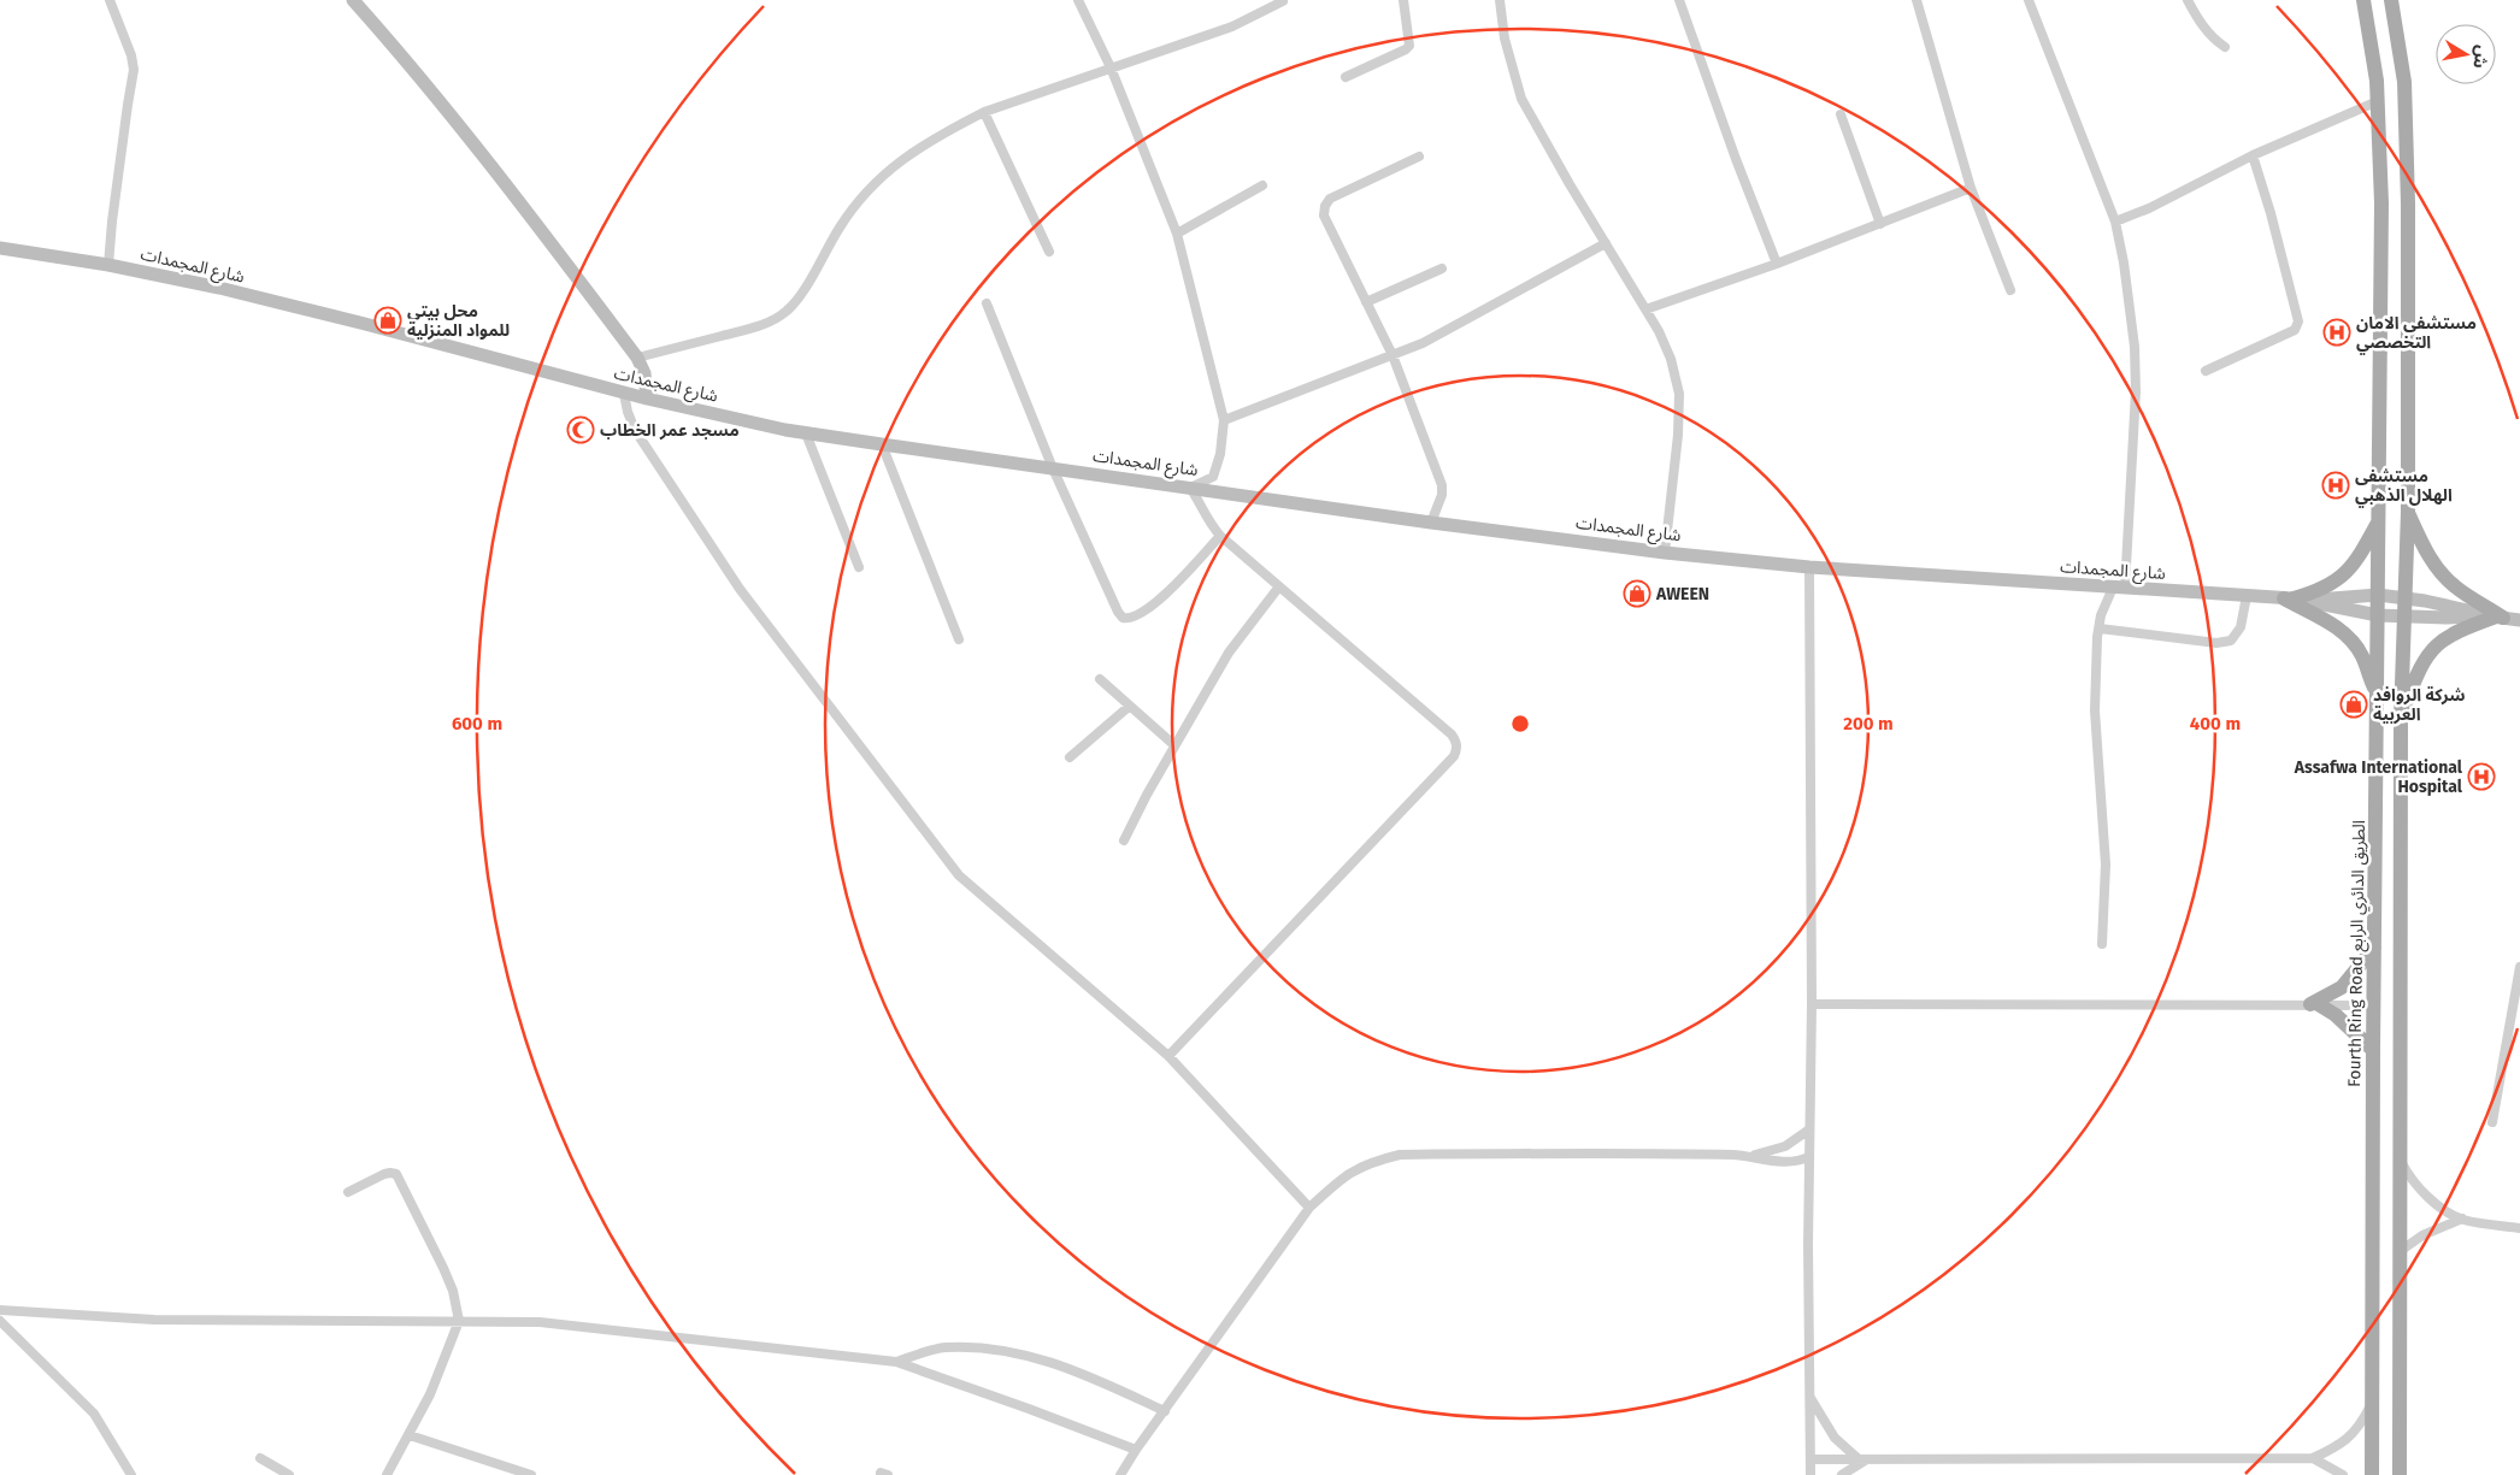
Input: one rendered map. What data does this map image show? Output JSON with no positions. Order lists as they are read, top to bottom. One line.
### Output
{"streets":{"main road":["شارع المجمدات","Fourth Ring Road الطريق الدائري الرابع"]},"crossings":[["شارع المجمدات","Fourth Ring Road الطريق الدائري الرابع"]],"places":{"shop":["محل بيتي للمواد المنزلية","AWEEN","شركة الروافد العربية"],"hospital":["مستشفى الامان التخصصي","مستشفى الهلال الذهبي","Assafwa International Hospital"],"mosque":["مسجد عمر الخطاب"]},"north":"right","rings":["200 m","400 m","600 m"]}
